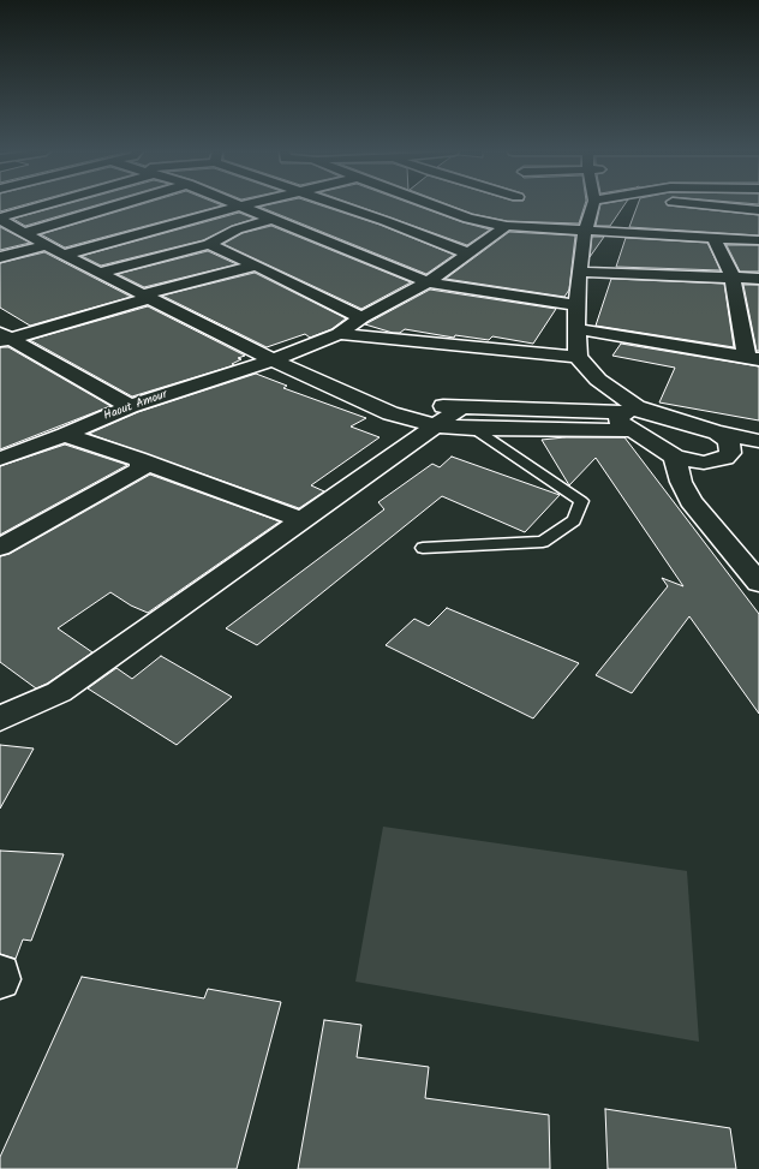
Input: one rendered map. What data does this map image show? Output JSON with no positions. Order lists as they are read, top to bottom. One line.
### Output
{"streets":{"street":["Haout Amour"]}}
